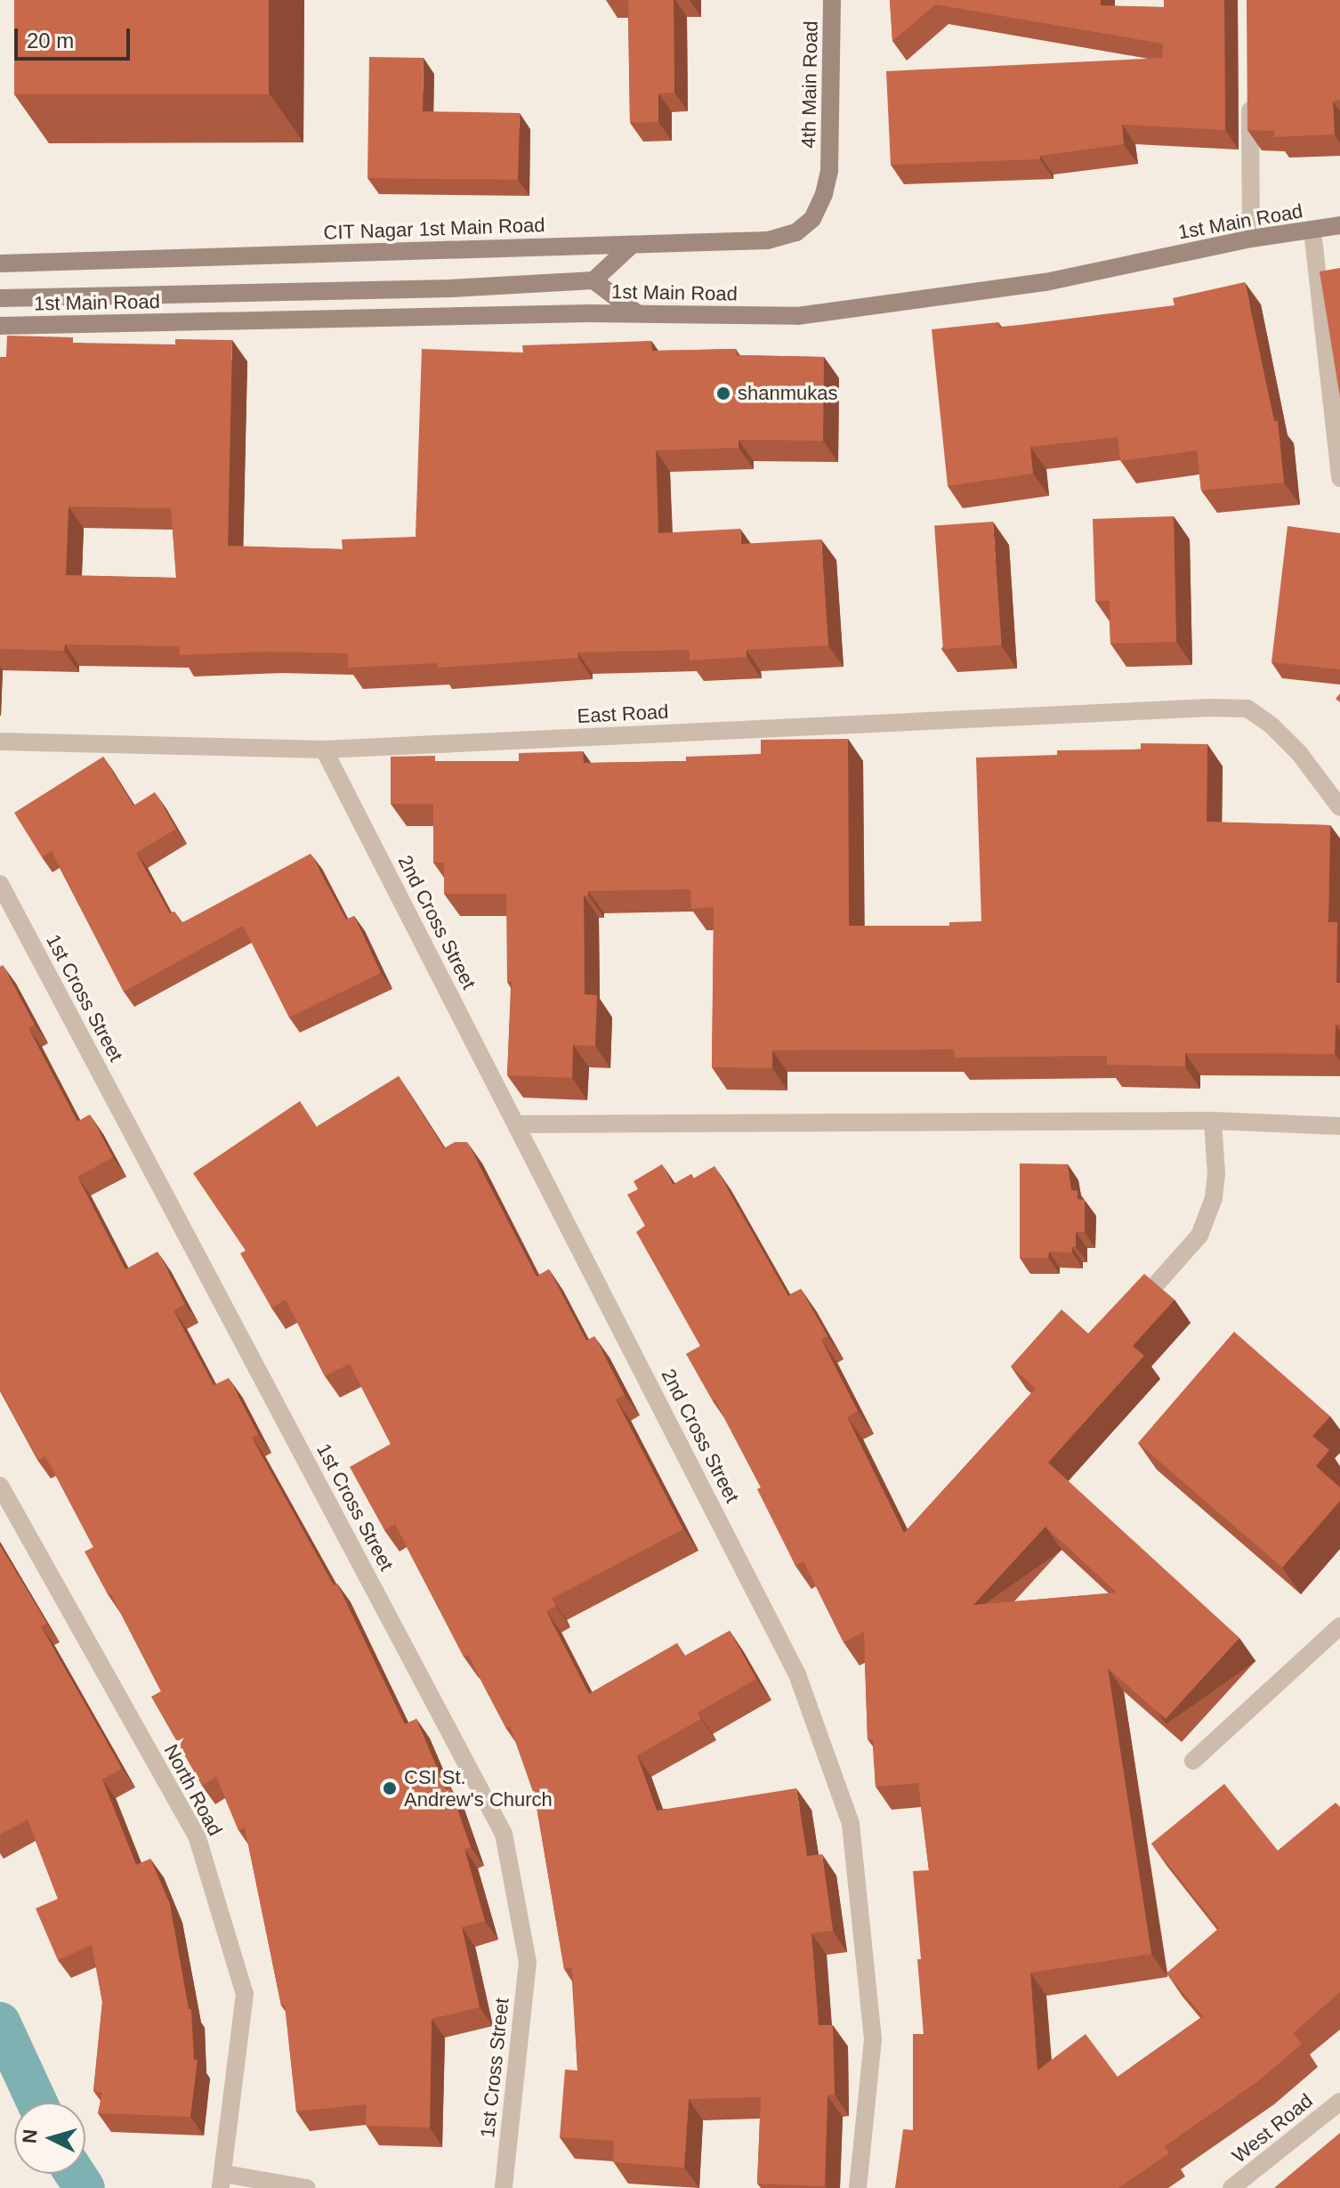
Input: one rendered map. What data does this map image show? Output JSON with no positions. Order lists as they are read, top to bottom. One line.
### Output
{"streets":{"main road":["4th Main Road","1st Main Road","CIT Nagar 1st Main Road"],"street":["East Road","2nd Cross Street","1st Cross Street","North Road","West Road"]},"crossings":[["4th Main Road","CIT Nagar 1st Main Road"],["East Road","2nd Cross Street"]],"places":["shanmukas","CSI St. Andrew's Church"],"scale_bar":"20 m","north":"left"}
